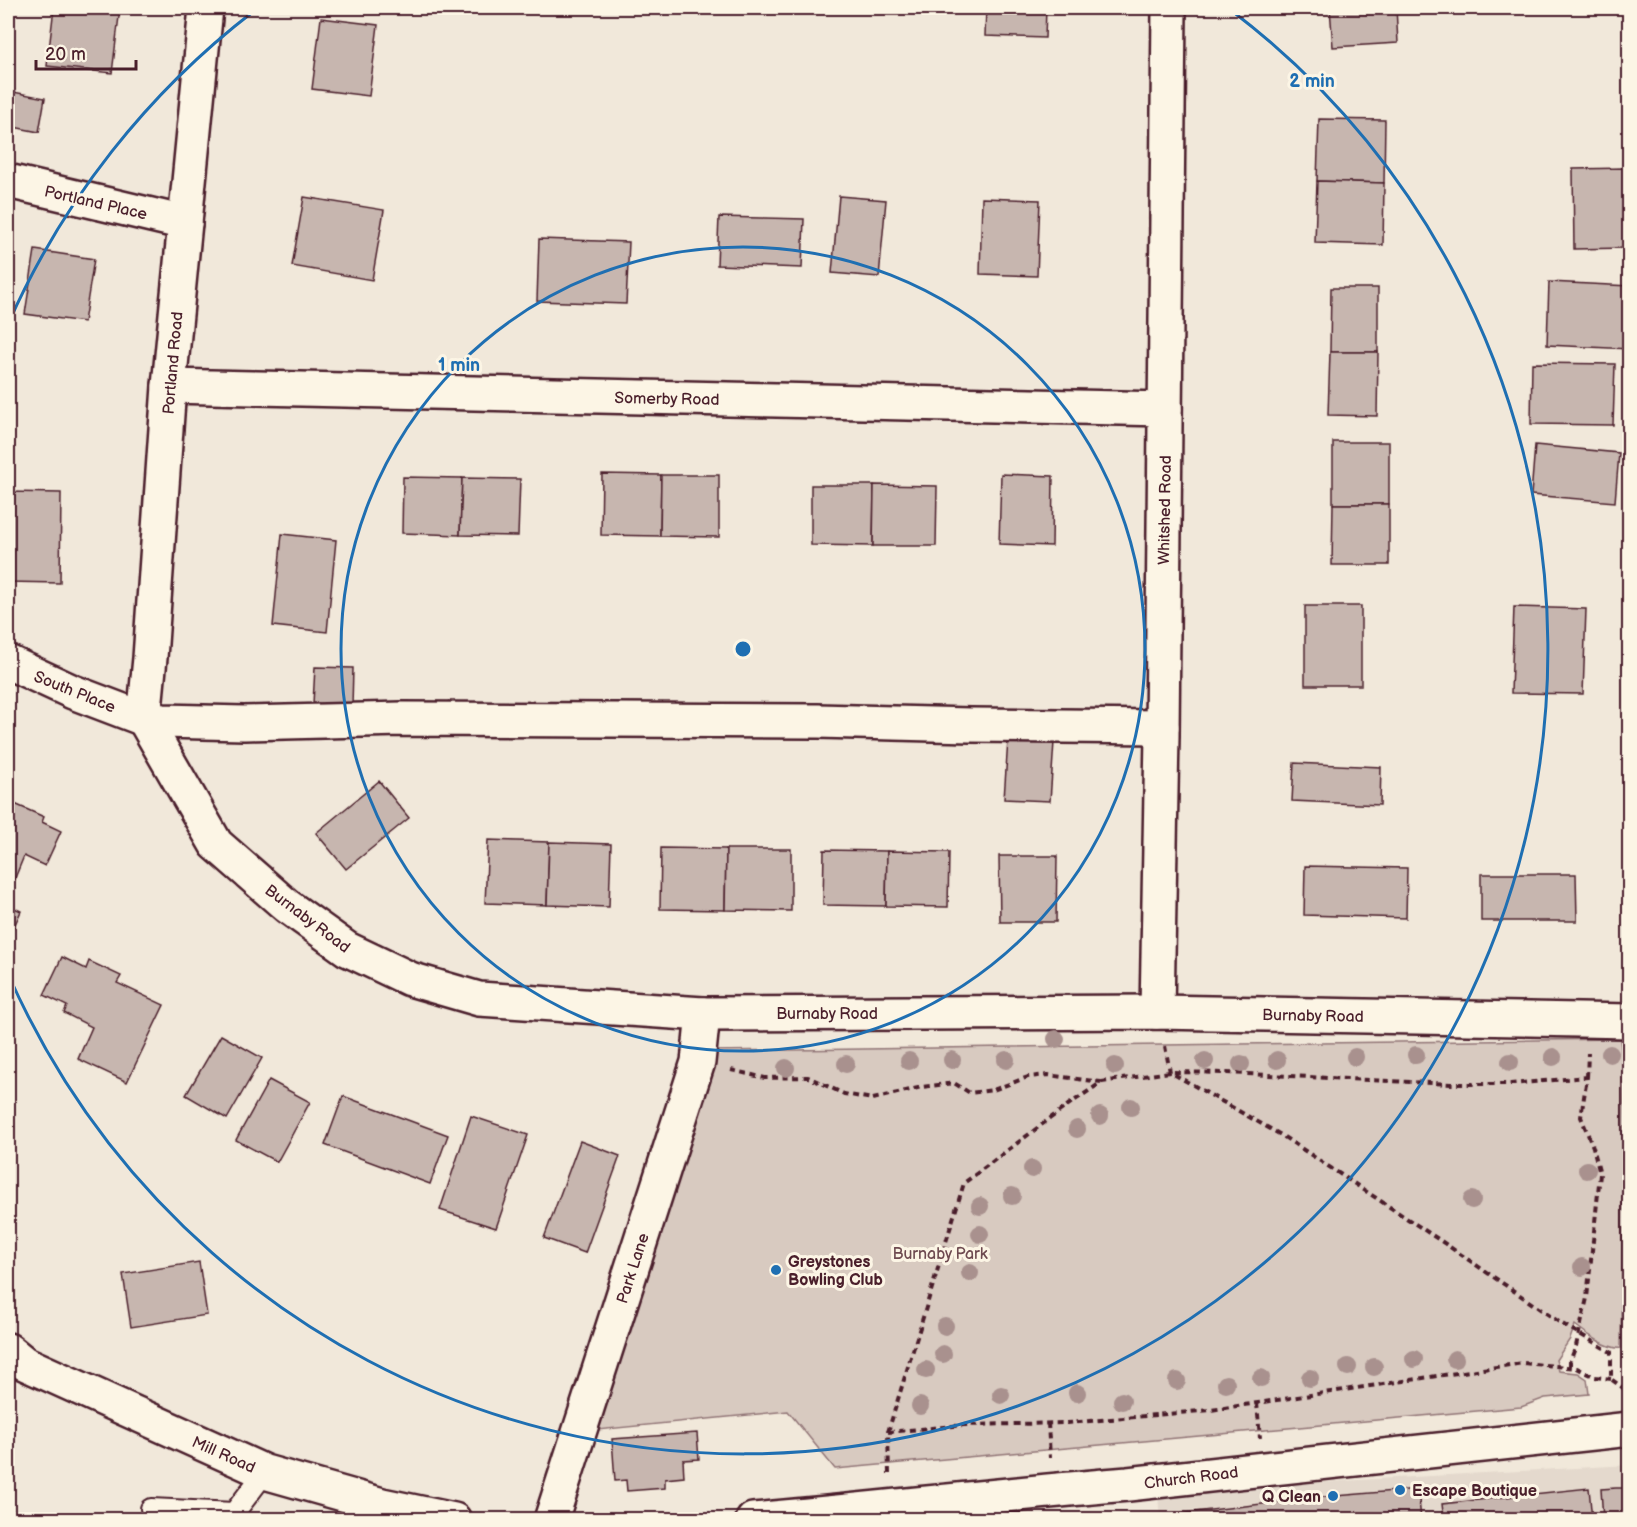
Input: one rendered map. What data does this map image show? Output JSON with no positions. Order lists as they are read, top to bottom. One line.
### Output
{"streets":{"street":["Portland Place","Portland Road","Somerby Road","Whitshed Road","South Place","Burnaby Road","Park Lane","Mill Road","Church Road"]},"crossings":[["Portland Place","Portland Road"],["Portland Road","Somerby Road"],["Portland Road","South Place"],["Portland Road","Burnaby Road"],["Somerby Road","Whitshed Road"],["Whitshed Road","South Place"],["Whitshed Road","Burnaby Road"],["South Place","Burnaby Road"],["Burnaby Road","Park Lane"]],"parks":["Burnaby Park"],"places":["Greystones Bowling Club","Escape Boutique","Q Clean"],"scale_bar":"20 m","rings":["2 min","1 min"]}
